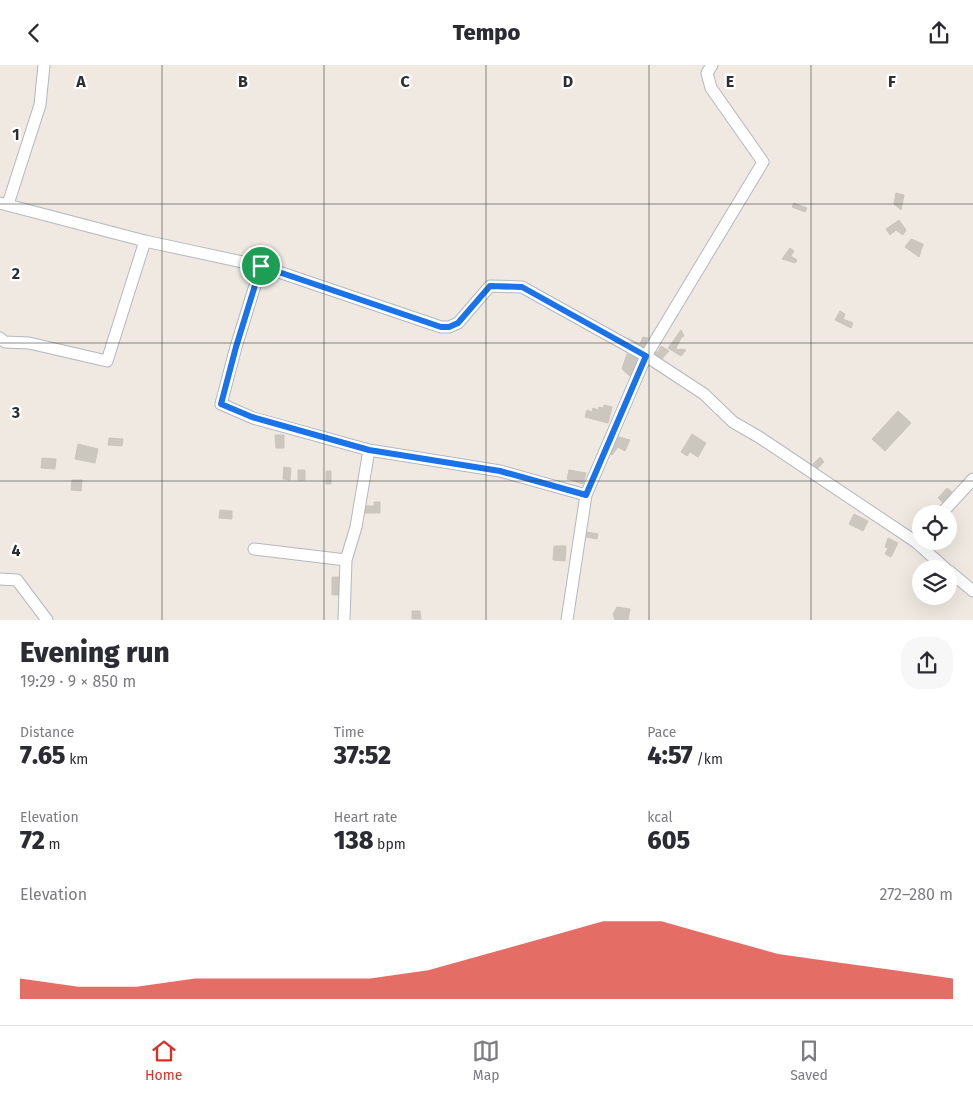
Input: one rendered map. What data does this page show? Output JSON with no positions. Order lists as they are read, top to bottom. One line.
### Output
{"page":{"header":"Tempo","heading":["Evening run","19:29 · 9 × 850 m"],"stats":[["Distance","7.65 km"],["Time","37:52"],["Pace","4:57 /km"],["Elevation","72 m"],["Heart rate","138 bpm"],["kcal","605"]],"chart":["Elevation","272–280 m"],"tabs":["Home","Map","Saved"]},"grid":{"columns":["A","B","C","D","E","F"],"rows":["1","2","3","4"]}}
